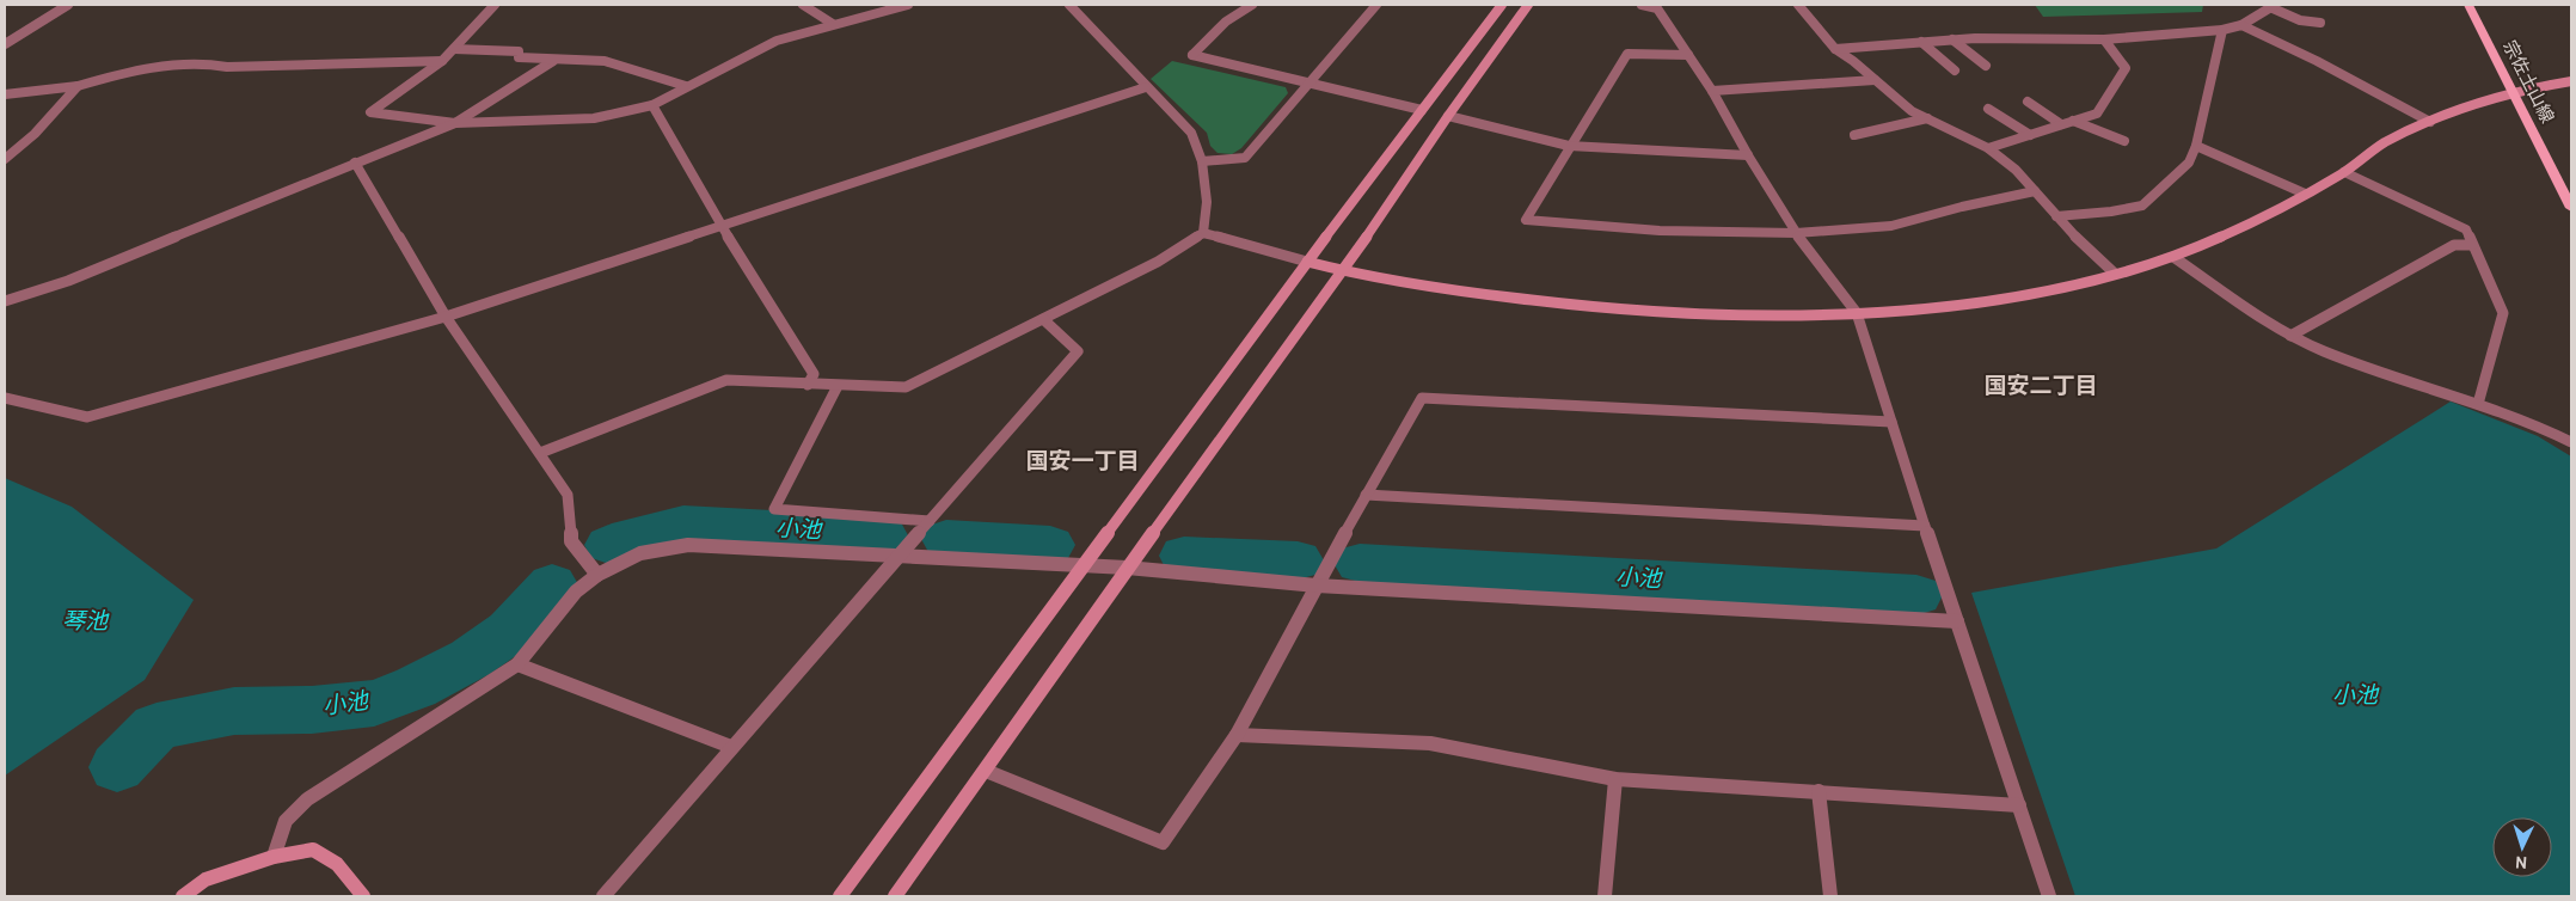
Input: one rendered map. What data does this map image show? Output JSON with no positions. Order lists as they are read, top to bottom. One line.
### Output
{"streets":{"main road":["宗佐土山線"]},"districts":["国安二丁目","国安一丁目"],"water":["小池","琴池"],"north":"bottom"}
